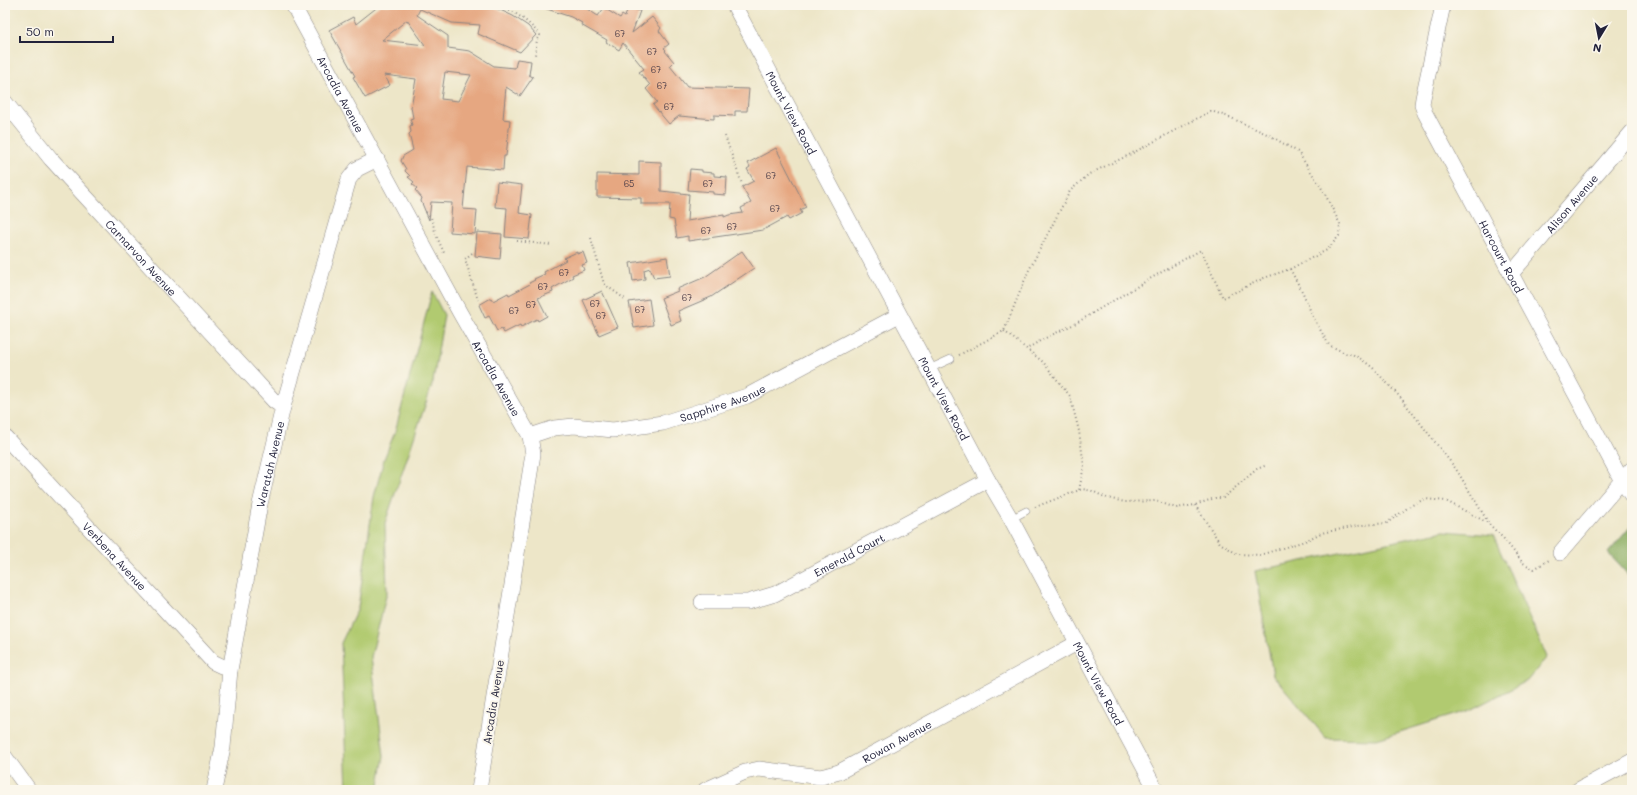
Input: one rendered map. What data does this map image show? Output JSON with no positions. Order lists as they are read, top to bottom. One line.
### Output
{"streets":{"street":["Arcadia Avenue","Mount View Road","Alison Avenue","Harcourt Road","Carnarvon Avenue","Sapphire Avenue","Waratah Avenue","Emerald Court","Verbena Avenue","Rowan Avenue"]},"crossings":[["Arcadia Avenue","Sapphire Avenue"],["Arcadia Avenue","Waratah Avenue"],["Mount View Road","Sapphire Avenue"],["Mount View Road","Emerald Court"],["Mount View Road","Rowan Avenue"],["Alison Avenue","Harcourt Road"],["Carnarvon Avenue","Waratah Avenue"],["Waratah Avenue","Verbena Avenue"]],"house_numbers":["67","67","67","67","67","67","65","67","67","67","67","67","67","67","67","67","67","67","67"],"scale_bar":"50 m","north":"bottom"}
